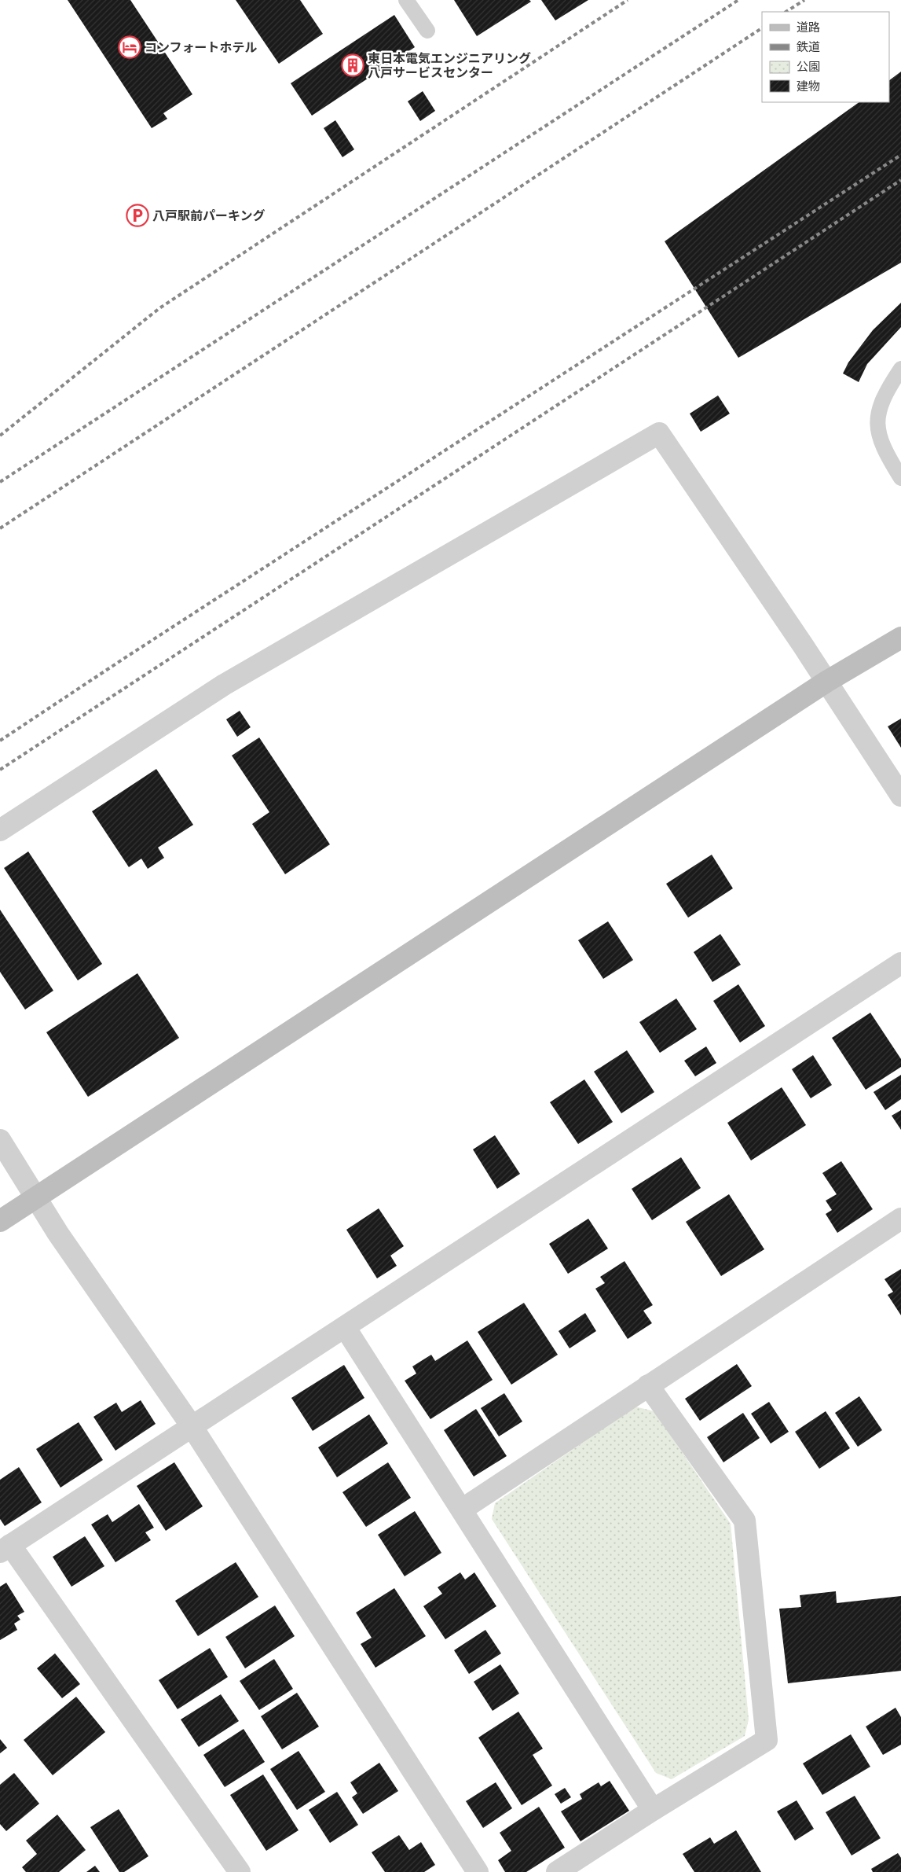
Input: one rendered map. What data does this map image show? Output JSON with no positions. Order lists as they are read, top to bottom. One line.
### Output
{"places":{"hotel":["コンフォートホテル"],"building":["東日本電気エンジニアリング 八戸サービスセンター"],"parking":["八戸駅前パーキング"]},"legend":["道路","鉄道","公園","建物"]}
